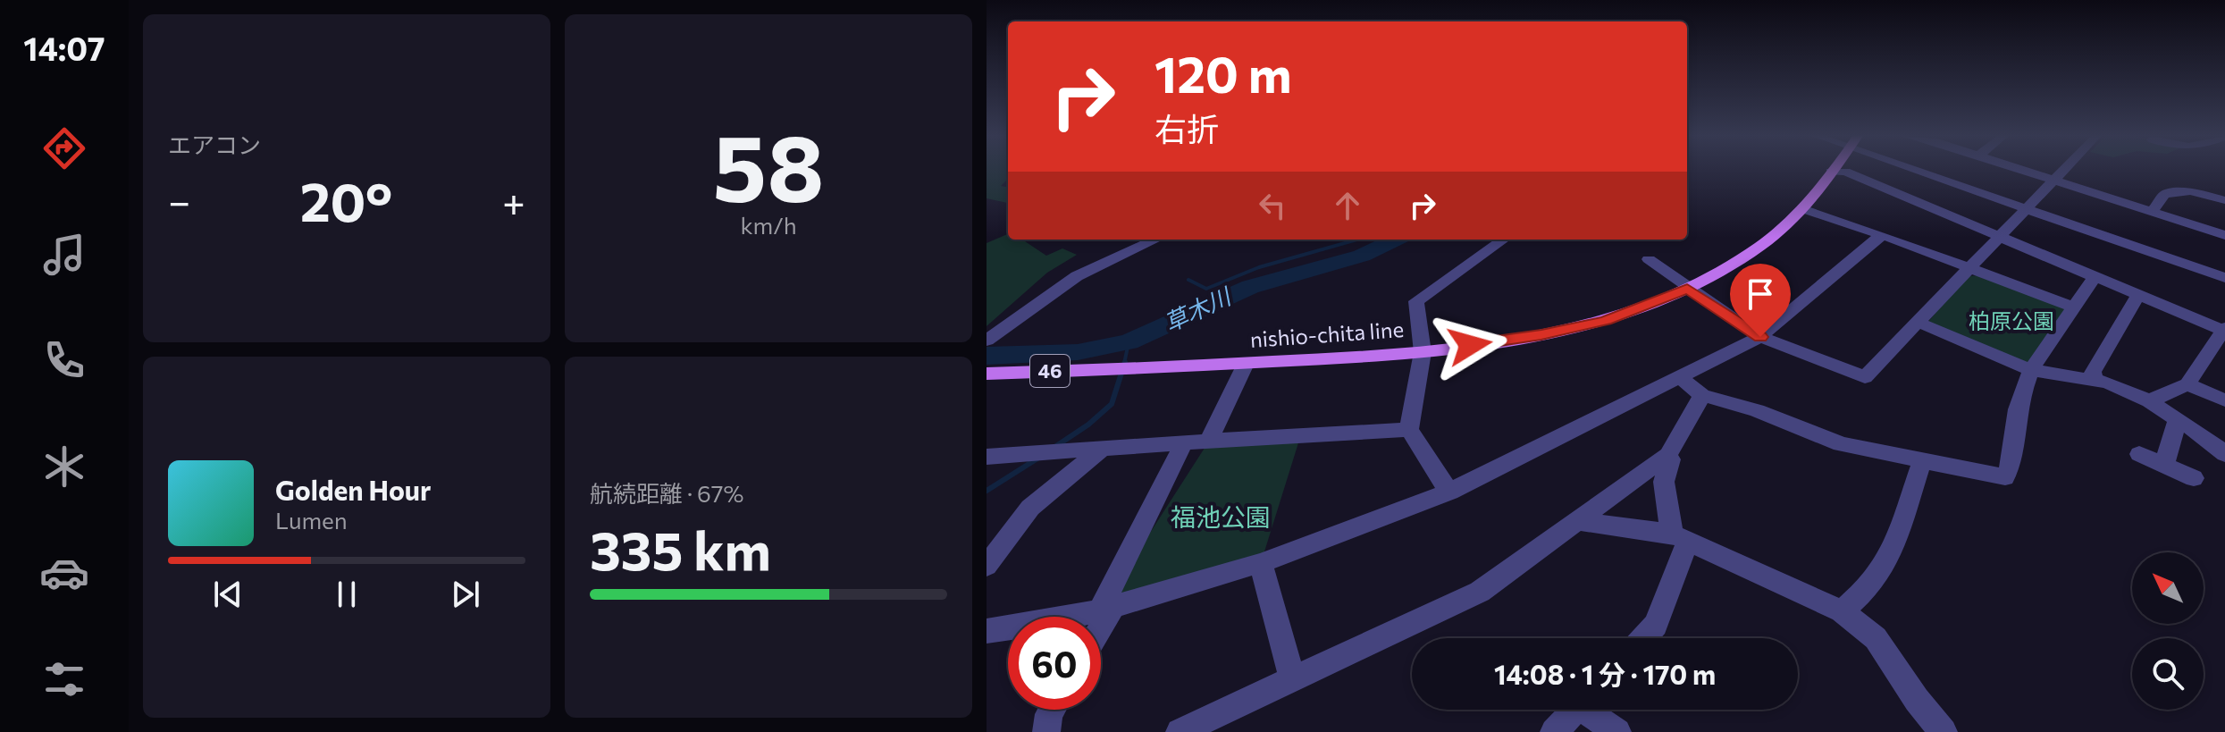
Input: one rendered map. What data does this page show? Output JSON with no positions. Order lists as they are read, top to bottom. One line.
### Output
{"streets":{"main road":["nishio-chita line","46"]},"water":["草木川"],"parks":["柏原公園","福池公園"],"north":"top left","page":{"tabs":"14:07","tile":["エアコン",["58","km/h"],["航続距離 · 67%","335 km"]],"turn":["120 m","右折"],"heat":["−","20°","+"],"song":["Golden Hour","Lumen"],"limit":"60","trip":"14:08 · 1 分 · 170 m"}}
